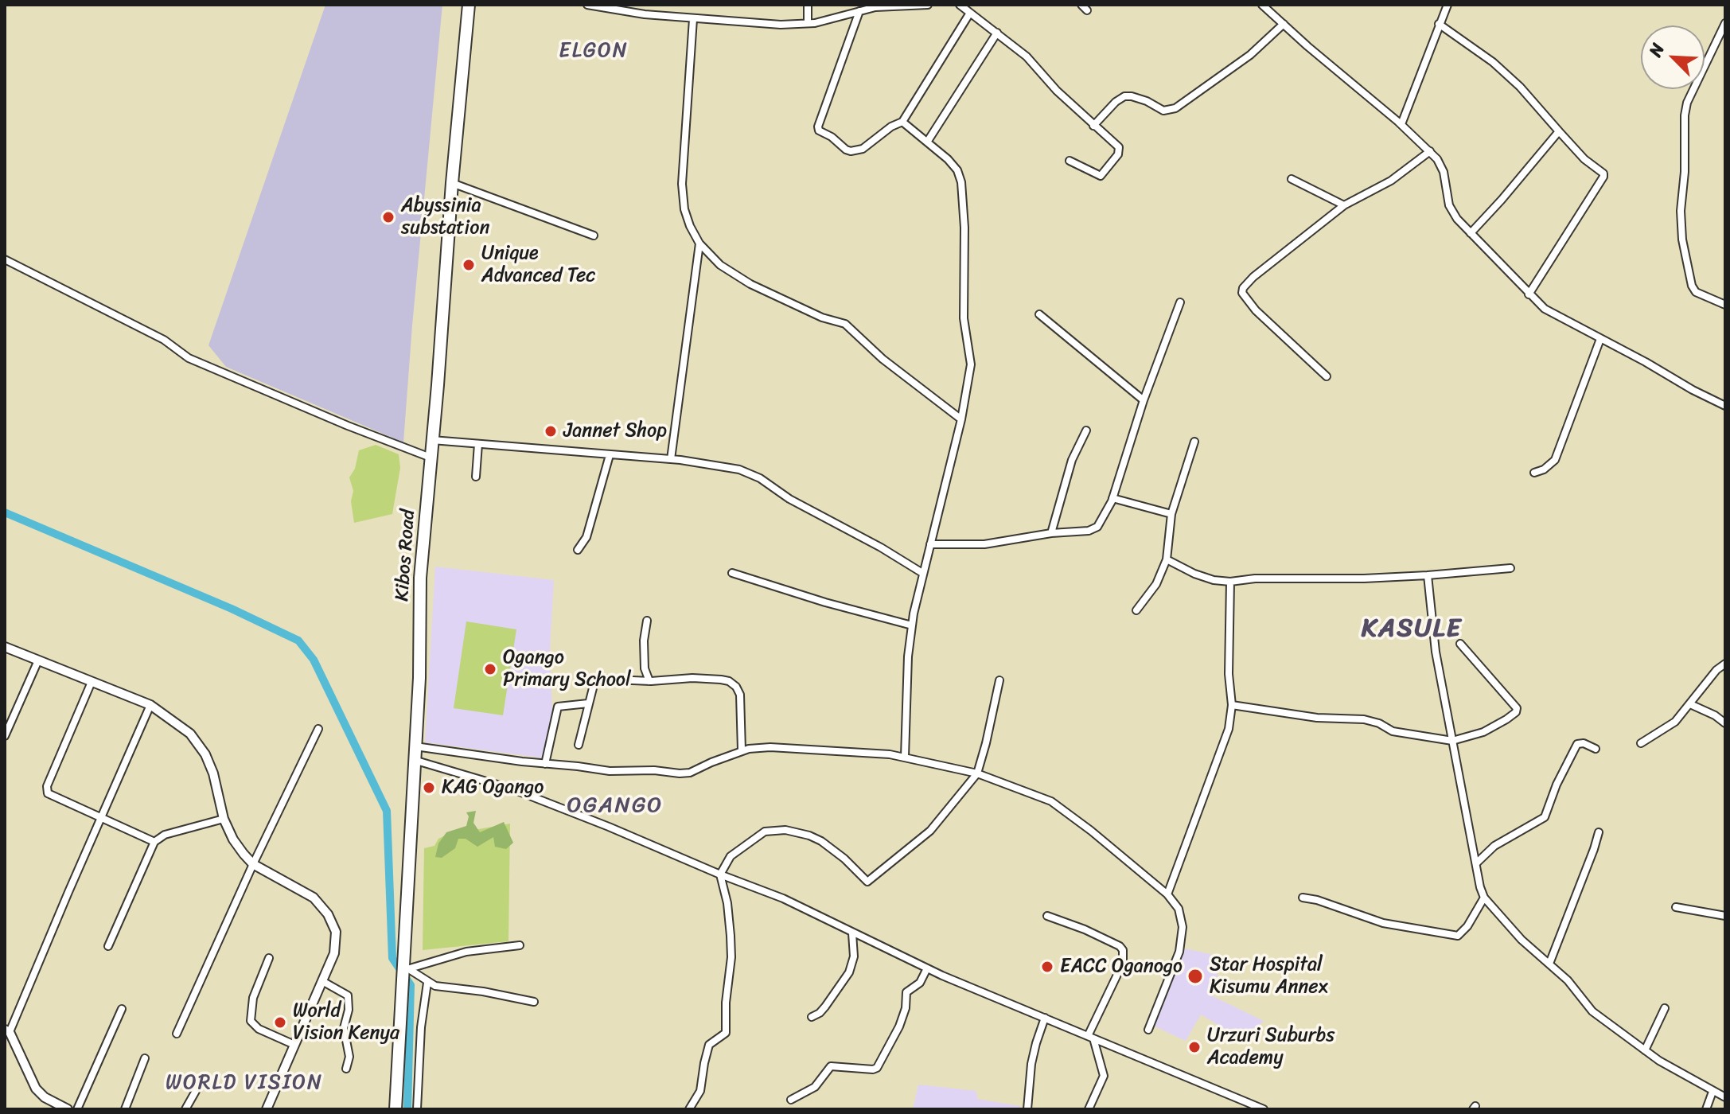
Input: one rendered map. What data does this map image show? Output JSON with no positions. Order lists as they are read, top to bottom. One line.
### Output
{"streets":{"main road":["Kibos Road"]},"districts":["ELGON","KASULE","OGANGO","WORLD VISION"],"places":["Abyssinia substation","Unique Advanced Tec","Jannet Shop","Ogango Primary School","KAG Ogango","EACC Oganogo","Star Hospital Kisumu Annex","World Vision Kenya","Urzuri Suburbs Academy"],"north":"top left"}
